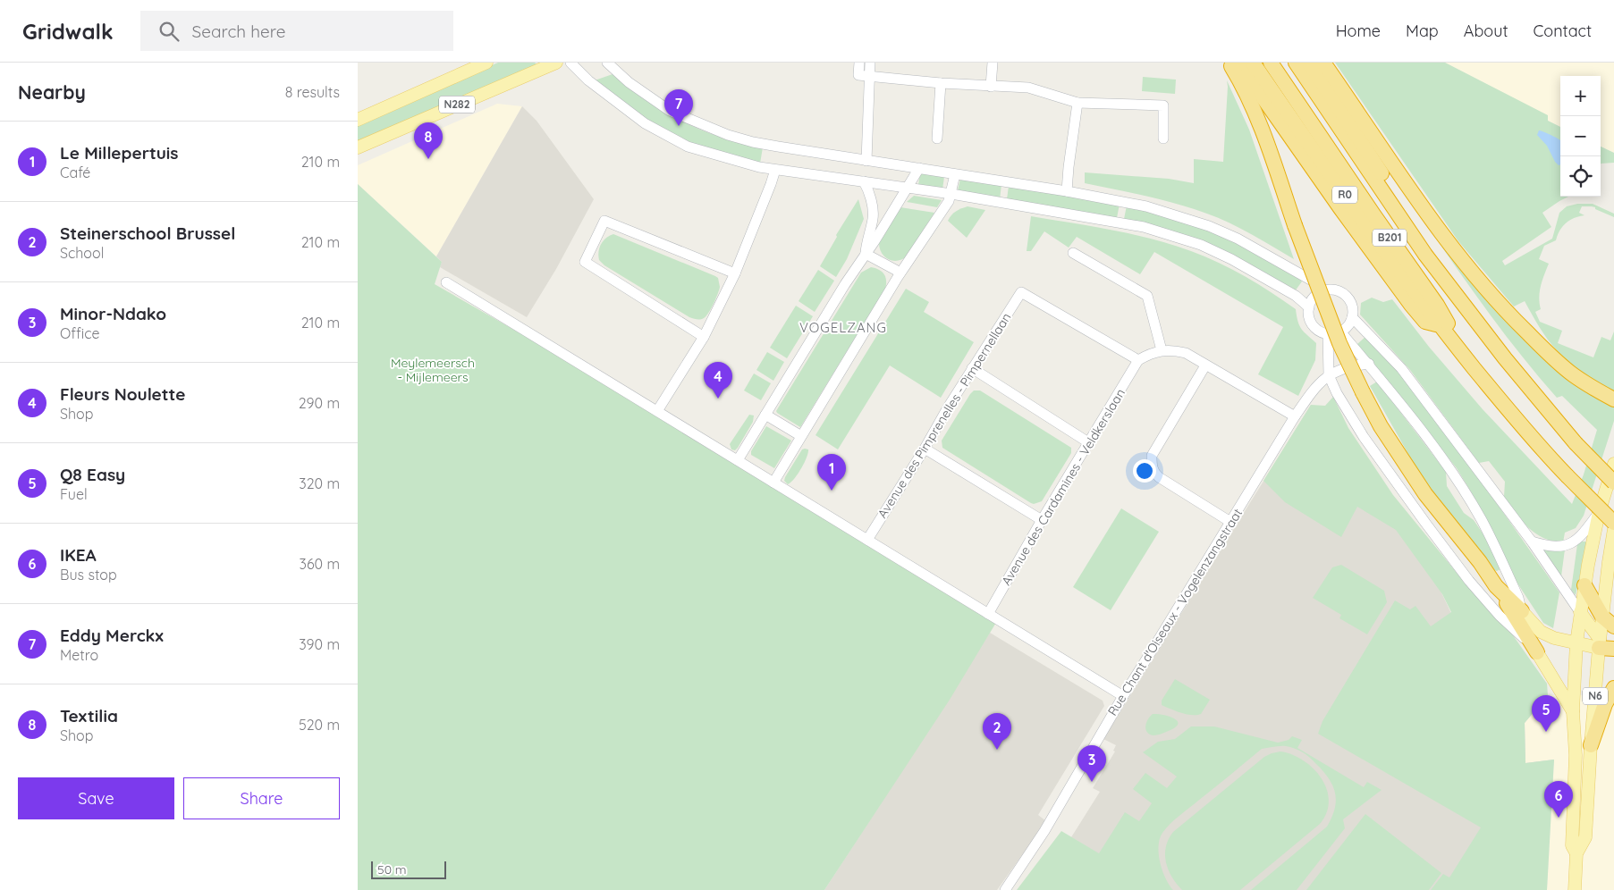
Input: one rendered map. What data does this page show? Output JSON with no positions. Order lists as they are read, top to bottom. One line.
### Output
{"streets":{"highway":["R0","B201"],"main road":["N282","N6"],"street":["Avenue des Pimprenelles - Pimpernellaan","Avenue des Cardamines - Veldkerslaan","Rue Chant d'Oiseaux - Vogelenzangstraat"]},"crossings":[["R0","B201"],["Avenue des Pimprenelles - Pimpernellaan","Avenue des Cardamines - Veldkerslaan"]],"districts":["VOGELZANG"],"parks":["Meylemeersch - Mijlemeers"],"scale_bar":"50 m","page":{"header":"Gridwalk","search":"Search here","nav":["Home","Map","About","Contact"],"heading":["Nearby","8 results"],"map_buttons":["+","−"],"pins":["7","8","4","1","5","2","3","6"],"list":[{"mark":"1","name":"Le Millepertuis","note":"Café","value":"210 m"},{"mark":"2","name":"Steinerschool Brussel","note":"School","value":"210 m"},{"mark":"3","name":"Minor-Ndako","note":"Office","value":"210 m"},{"mark":"4","name":"Fleurs Noulette","note":"Shop","value":"290 m"},{"mark":"5","name":"Q8 Easy","note":"Fuel","value":"320 m"},{"mark":"6","name":"IKEA","note":"Bus stop","value":"360 m"},{"mark":"7","name":"Eddy Merckx","note":"Metro","value":"390 m"},{"mark":"8","name":"Textilia","note":"Shop","value":"520 m"}],"buttons":["Save","Share"],"scale":"50 m"}}
